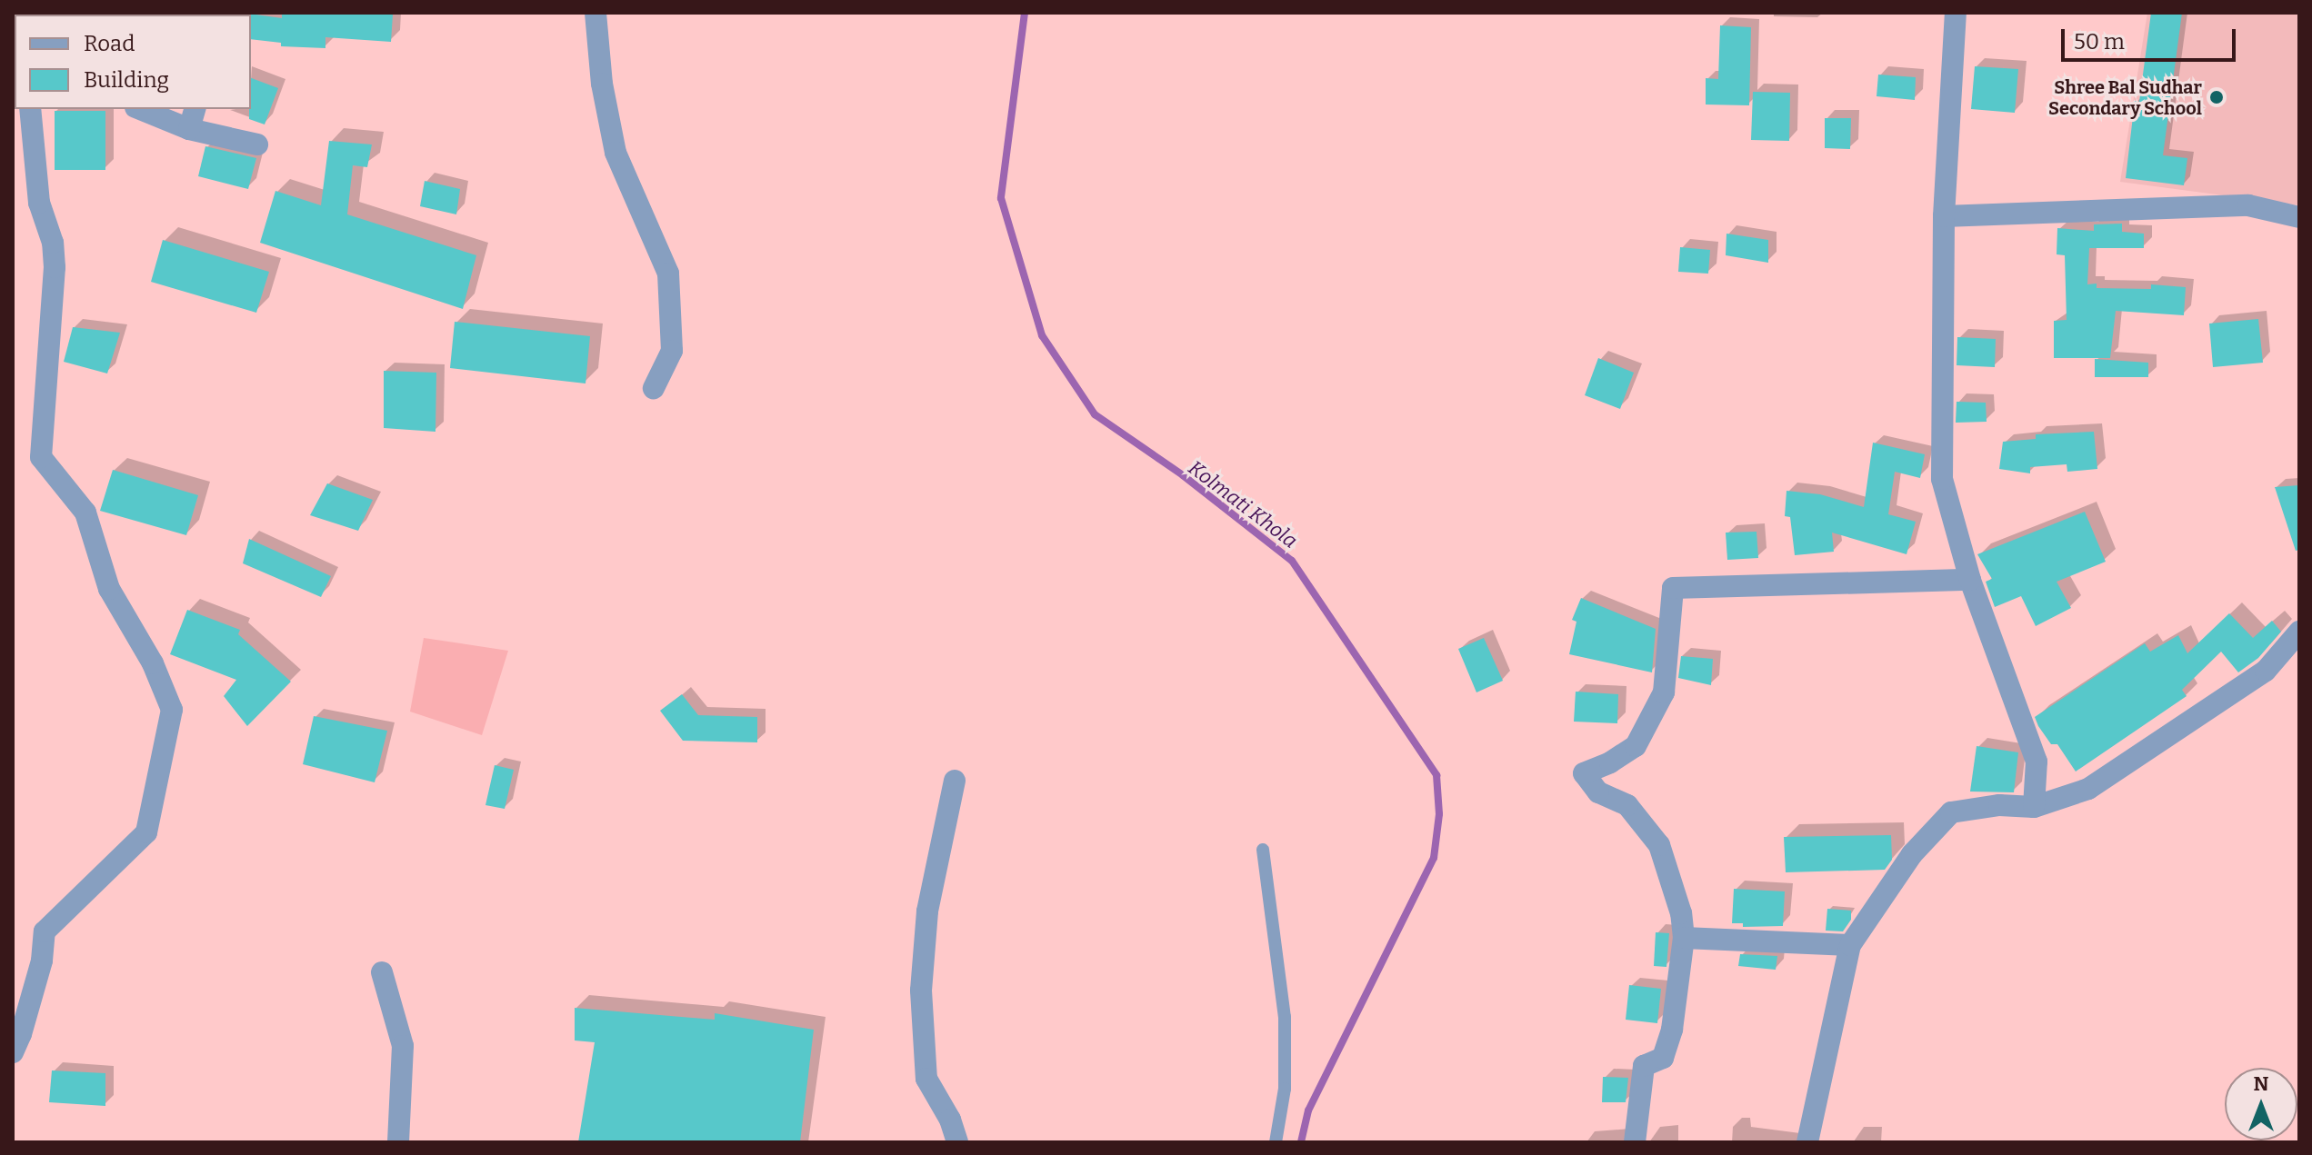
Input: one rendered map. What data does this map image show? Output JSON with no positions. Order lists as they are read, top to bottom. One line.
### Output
{"water":["Kolmati Khola"],"places":["Shree Bal Sudhar Secondary School"],"legend":["Road","Building"],"scale_bar":"50 m","north":"top"}
